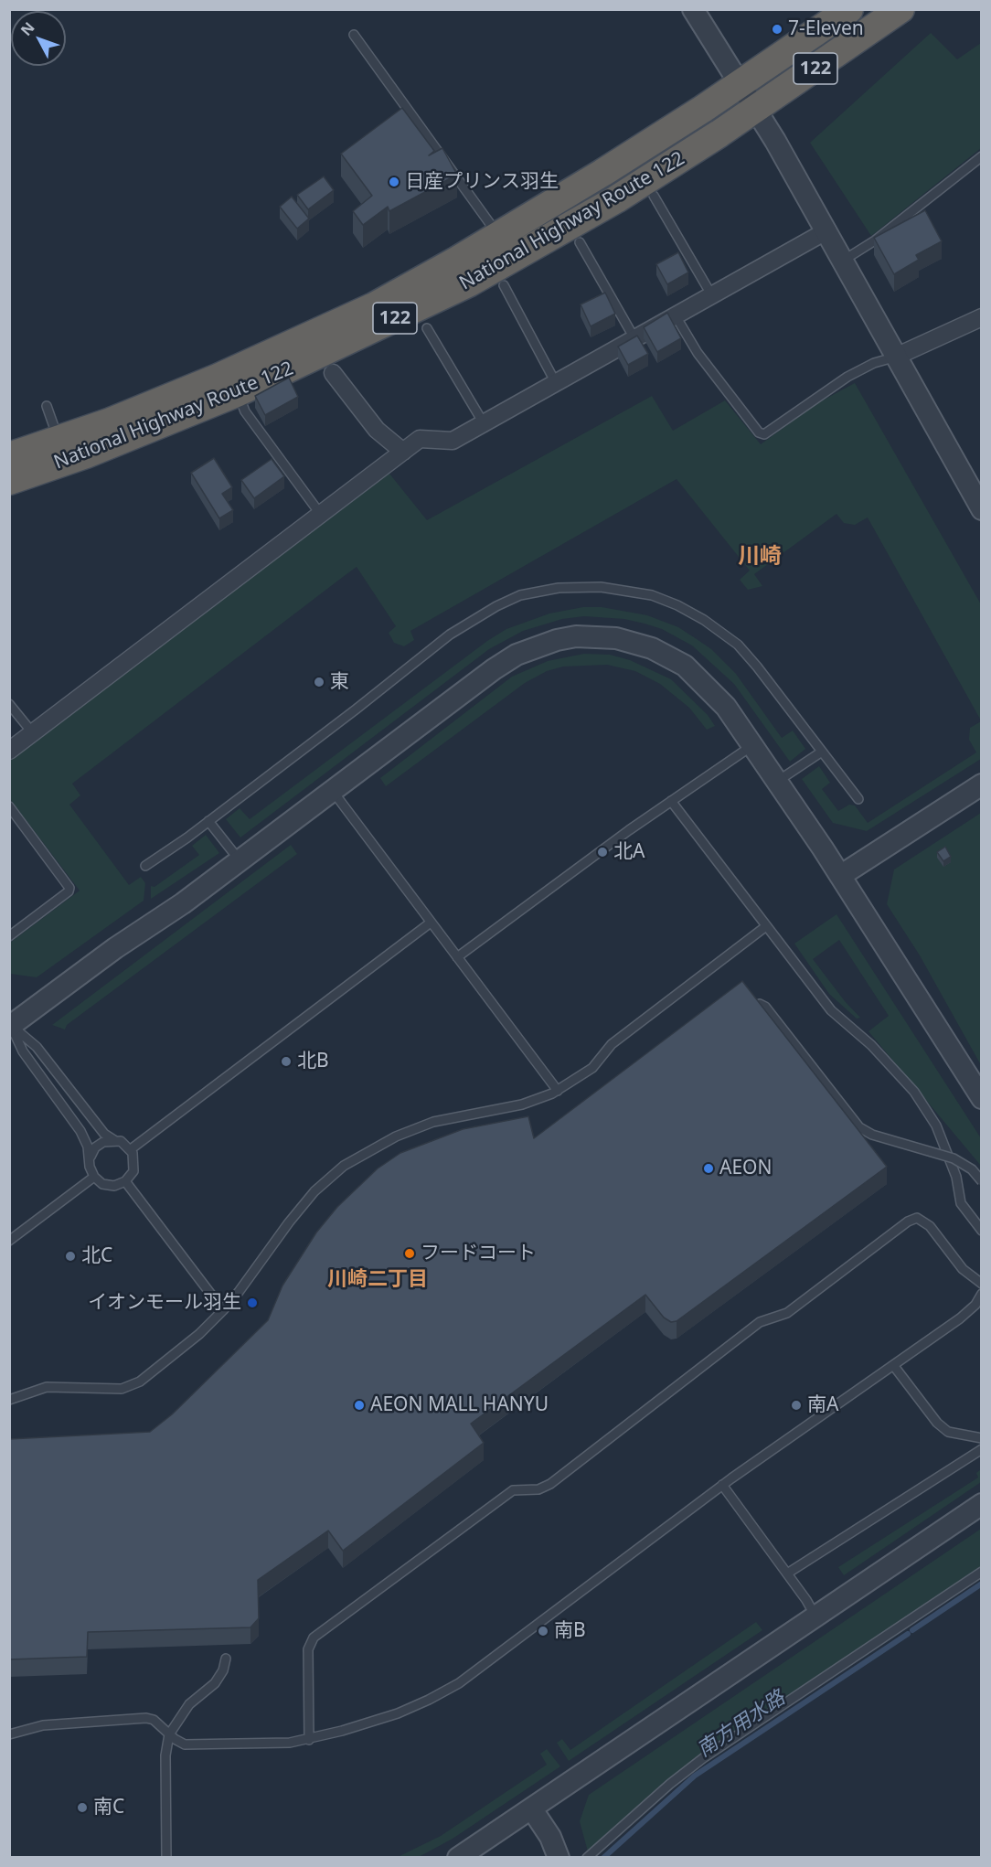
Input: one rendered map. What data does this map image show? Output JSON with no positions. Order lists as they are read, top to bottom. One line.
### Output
{"streets":{"highway":["122","National Highway Route 122"]},"districts":["川崎","川崎二丁目"],"water":["南方用水路"],"places":["7-Eleven","日産プリンス羽生","東","北A","北B","AEON","フードコート","北C","イオンモール羽生","AEON MALL HANYU","南A","南B","南C"],"north":"top left"}
